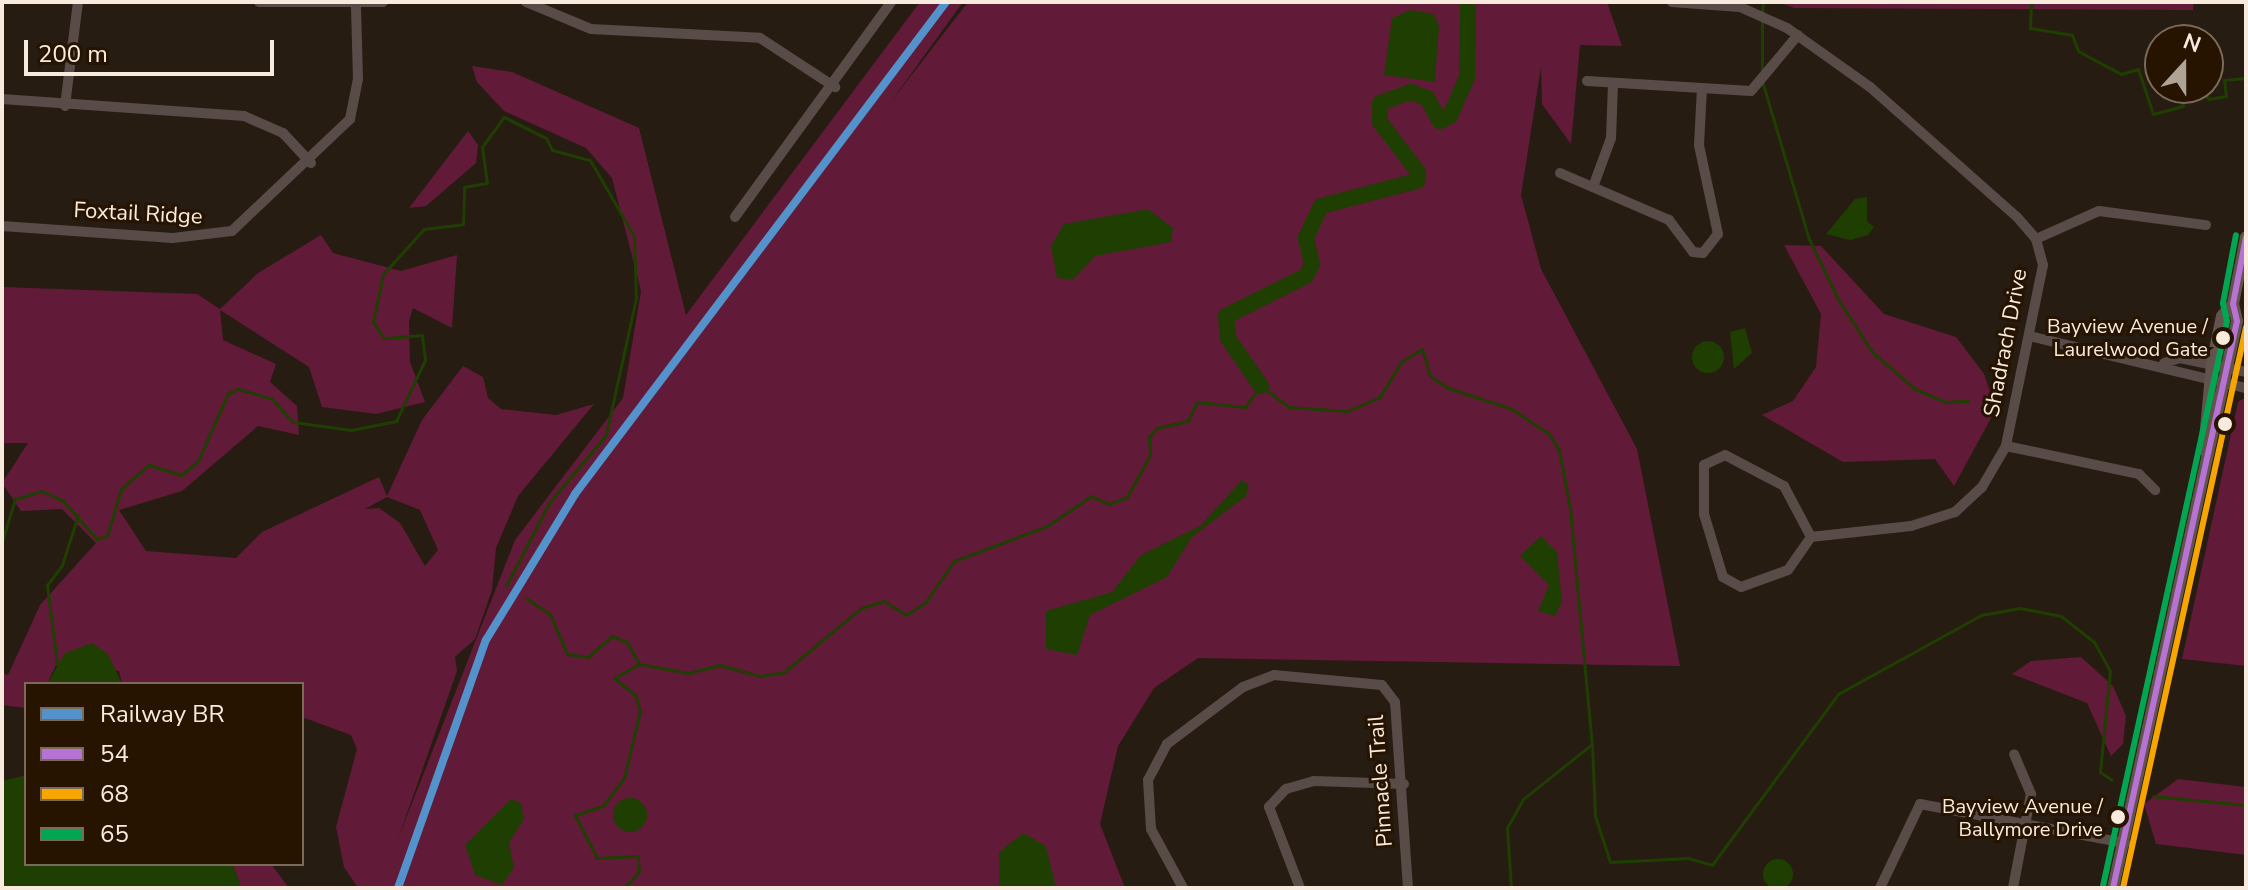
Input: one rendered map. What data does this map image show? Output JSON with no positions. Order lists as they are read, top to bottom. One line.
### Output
{"streets":{"street":["Foxtail Ridge","Shadrach Drive","Pinnacle Trail"]},"places":["Bayview Avenue / Laurelwood Gate","Bayview Avenue / Ballymore Drive"],"lines":["rail line BR","transit line 65","transit line 54","transit line 68"],"legend":["Railway BR","54","68","65"],"scale_bar":"200 m","north":"top"}
